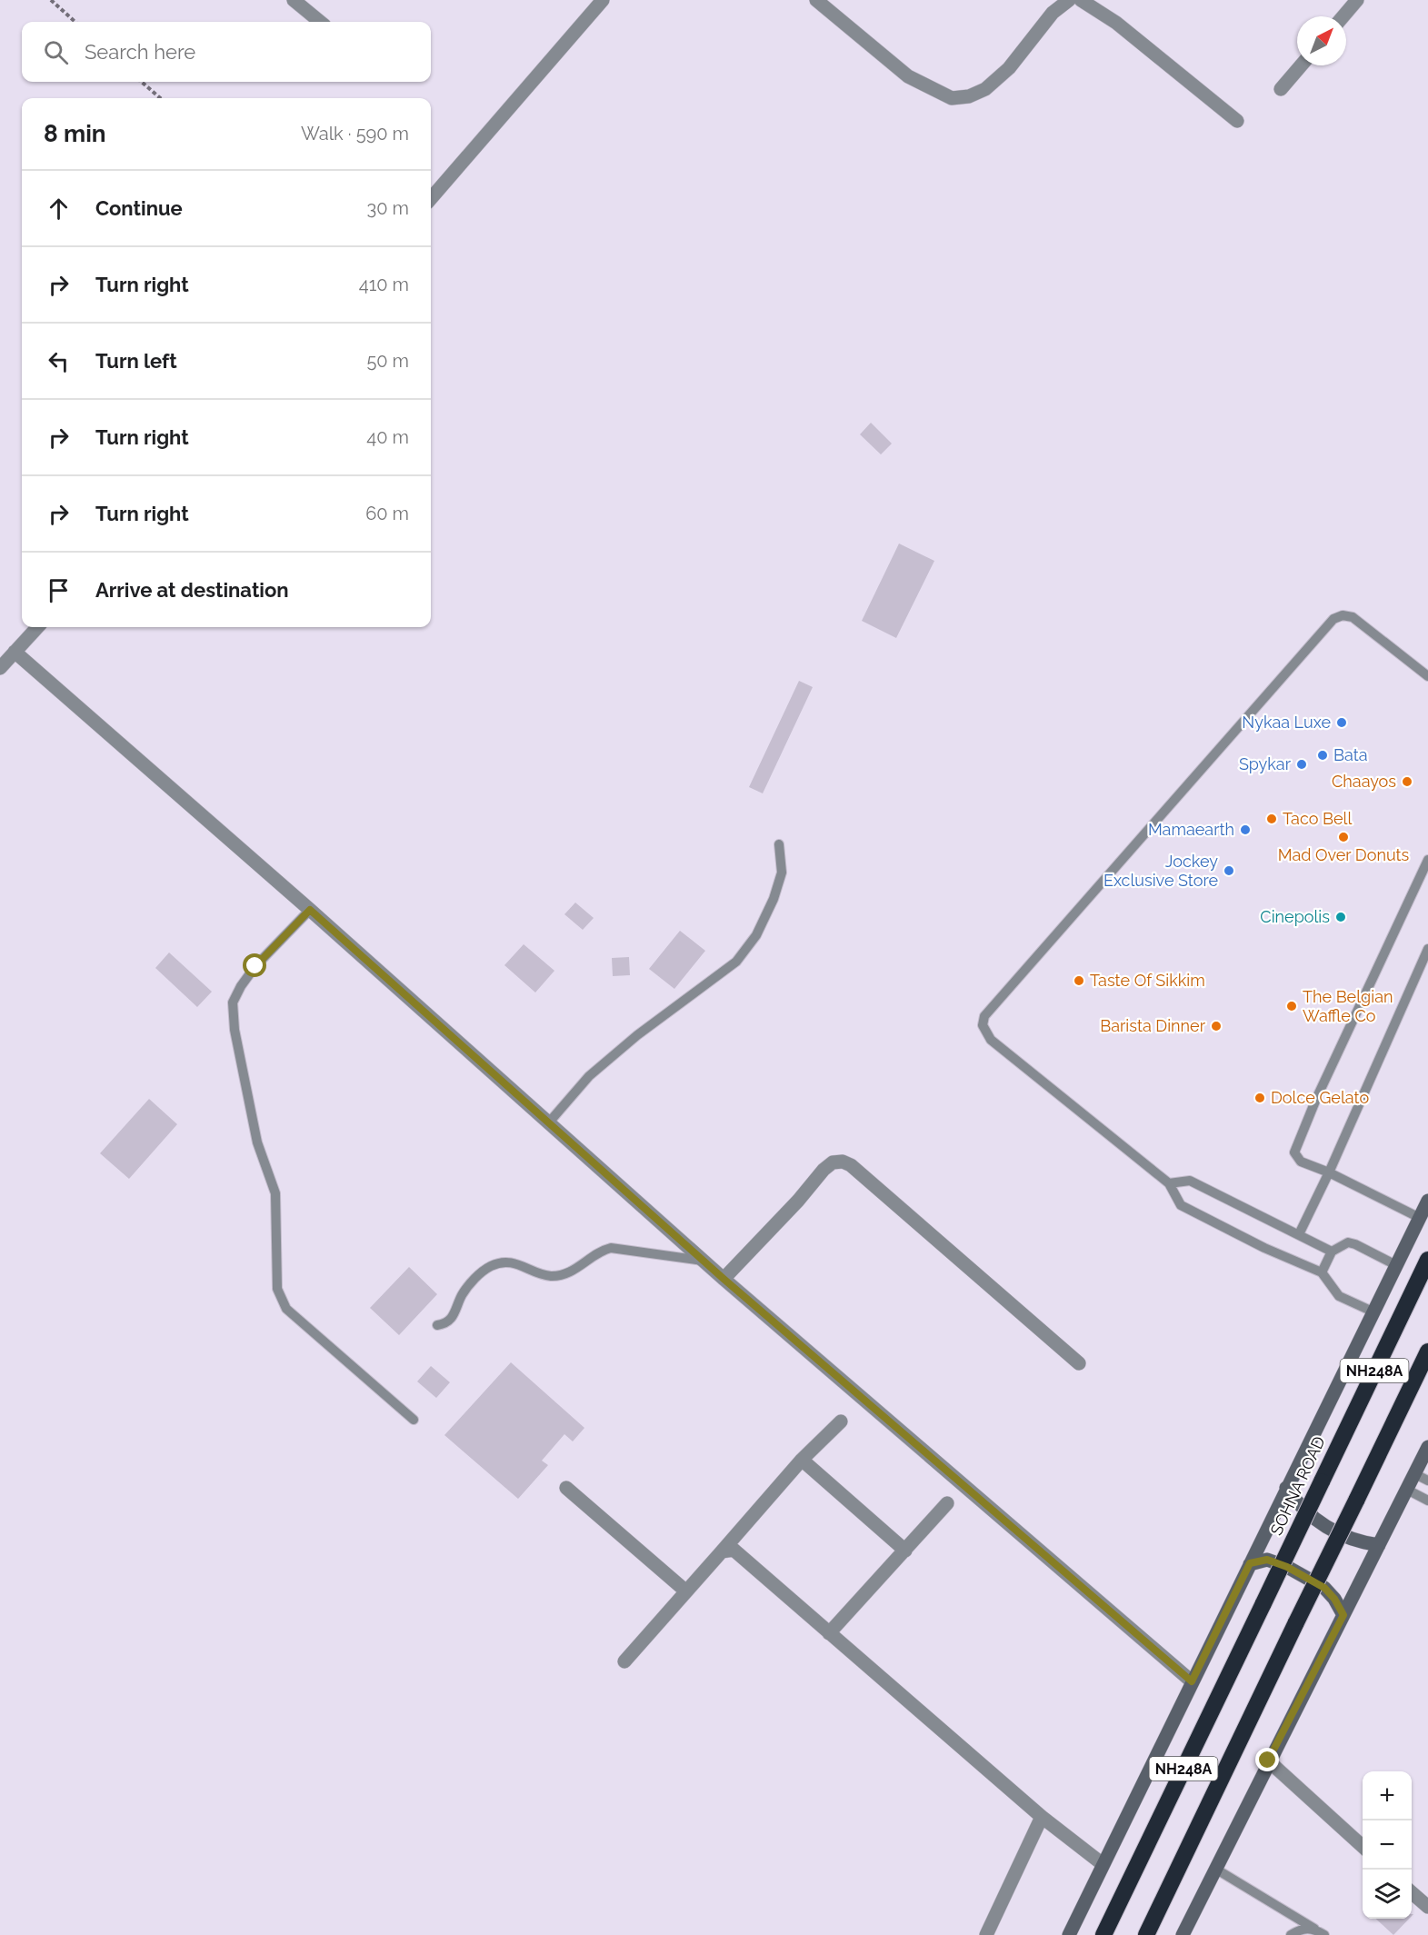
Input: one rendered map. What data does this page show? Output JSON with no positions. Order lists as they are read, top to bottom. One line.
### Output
{"streets":{"highway":["NH248A","SOHNA ROAD"]},"places":["Nykaa Luxe","Bata","Spykar","Chaayos","Taco Bell","Mamaearth","Mad Over Donuts","Jockey Exclusive Store","Cinepolis","Taste Of Sikkim","The Belgian Waffle Co","Barista Dinner","Dolce Gelato"],"north":"top right","page":{"search":"Search here","heading":["8 min","Walk · 590 m"],"list":[["Continue","30 m"],["Turn right","410 m"],["Turn left","50 m"],["Turn right","40 m"],["Turn right","60 m"],"Arrive at destination"],"map_buttons":["+","−"]}}
